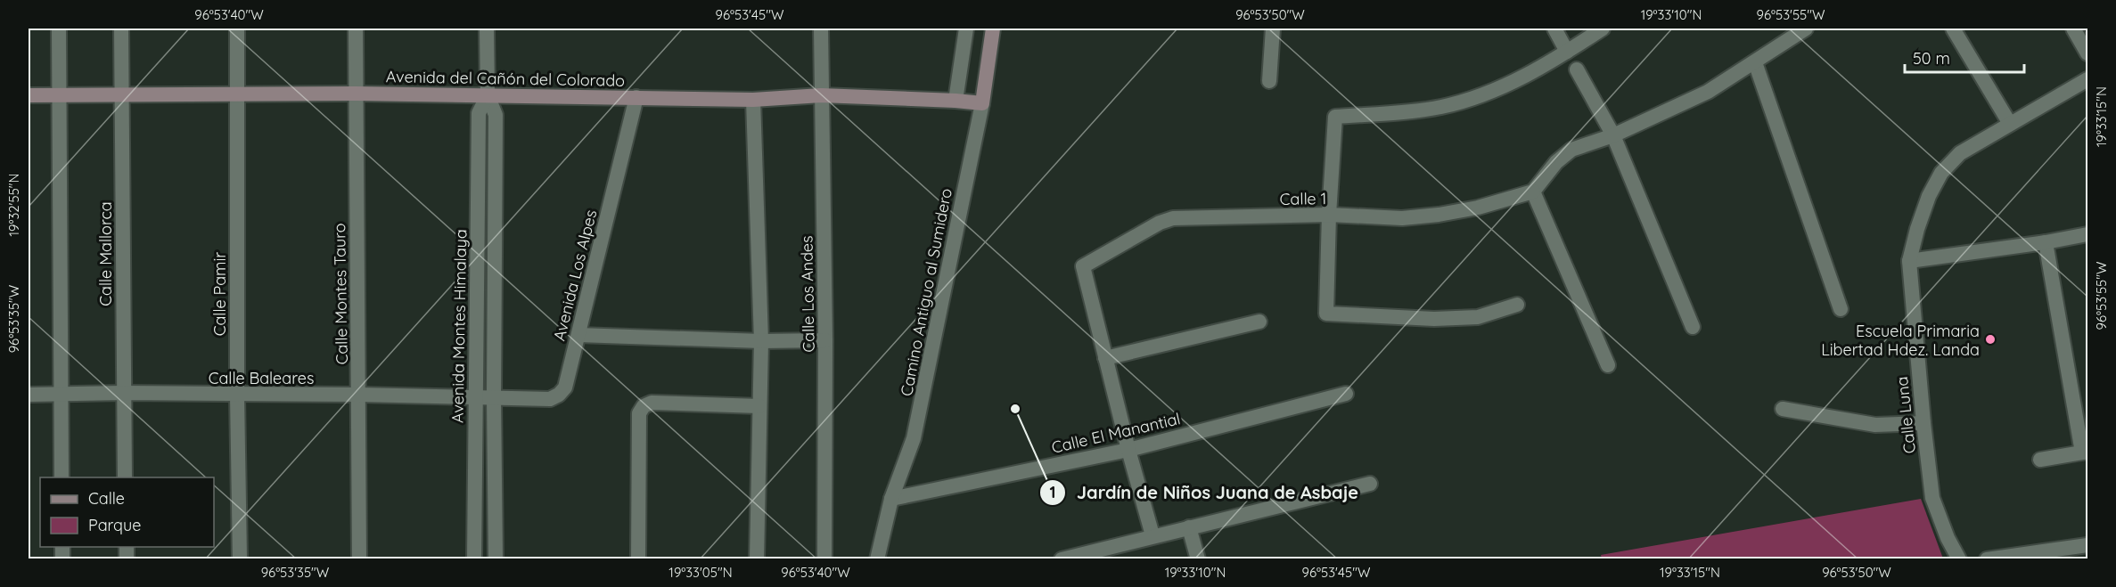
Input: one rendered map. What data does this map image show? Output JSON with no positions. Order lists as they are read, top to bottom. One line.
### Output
{"streets":{"main road":["Avenida del Cañón del Colorado","Camino Antiguo al Sumidero"],"street":["Calle 1","Calle Mallorca","Avenida Los Alpes","Calle Pamir","Calle Montes Tauro","Calle Los Andes","Avenida Montes Himalaya","Calle Baleares","Calle Luna","Calle El Manantial"]},"crossings":[["Avenida del Cañón del Colorado","Calle Mallorca"],["Avenida del Cañón del Colorado","Avenida Los Alpes"],["Avenida del Cañón del Colorado","Camino Antiguo al Sumidero"],["Avenida del Cañón del Colorado","Calle Pamir"],["Avenida del Cañón del Colorado","Calle Montes Tauro"],["Avenida del Cañón del Colorado","Calle Los Andes"],["Avenida del Cañón del Colorado","Avenida Montes Himalaya"],["Calle Mallorca","Calle Baleares"],["Avenida Los Alpes","Avenida Montes Himalaya"],["Avenida Los Alpes","Calle Baleares"],["Camino Antiguo al Sumidero","Calle El Manantial"],["Calle Pamir","Calle Baleares"],["Calle Montes Tauro","Calle Baleares"],["Avenida Montes Himalaya","Calle Baleares"]],"places":["Escuela Primaria Libertad Hdez. Landa","Jardín de Niños Juana de Asbaje"],"legend":["Calle","Parque"],"scale_bar":"50 m","coordinates":["96°53'40\"W","96°53'45\"W","96°53'50\"W","19°33'10\"N","96°53'55\"W","19°33'15\"N","19°32'55\"N","96°53'35\"W","19°33'05\"N"]}
